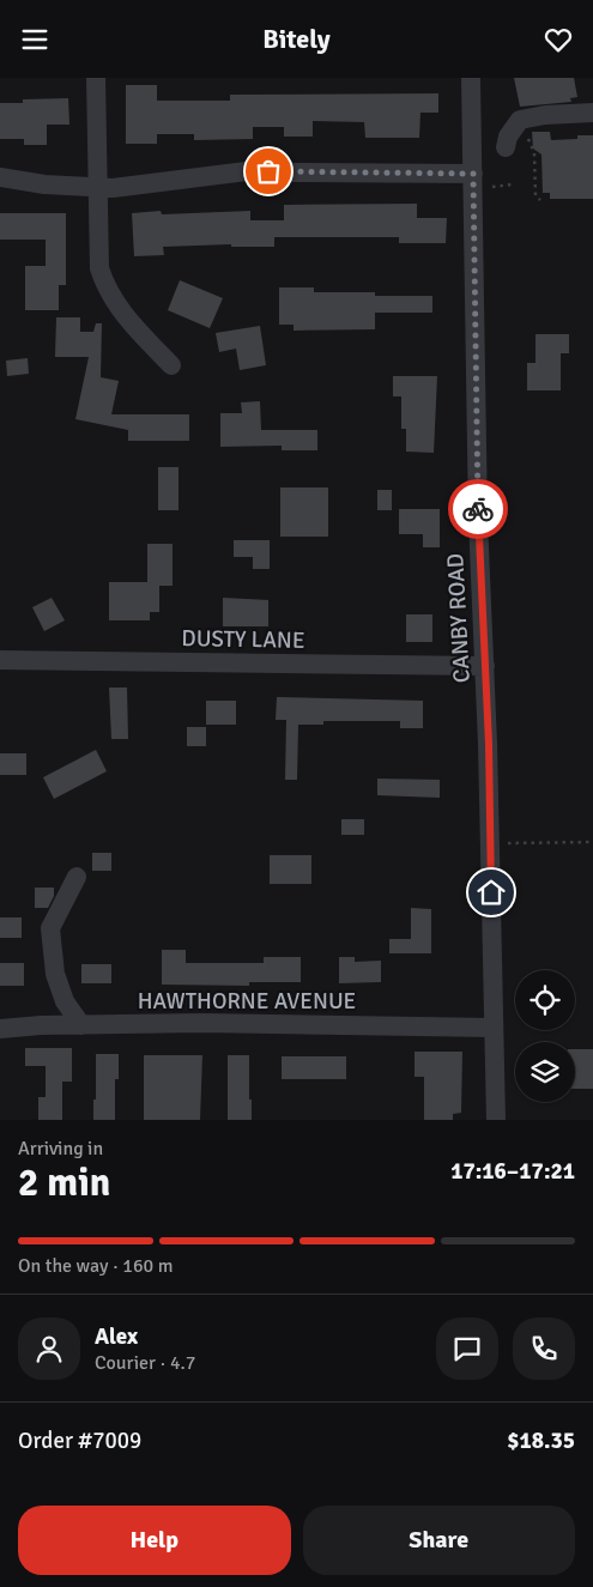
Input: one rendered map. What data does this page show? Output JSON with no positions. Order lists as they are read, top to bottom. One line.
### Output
{"streets":{"street":["CANBY ROAD","DUSTY LANE","HAWTHORNE AVENUE"]},"crossings":[["CANBY ROAD","DUSTY LANE"],["CANBY ROAD","HAWTHORNE AVENUE"]],"page":{"header":"Bitely","heading":["2 min","Arriving in","17:16–17:21"],"panel":["Alex","Courier · 4.7","Order #7009","$18.35"],"bar":"On the way · 160 m","buttons":["Help","Share"]}}
